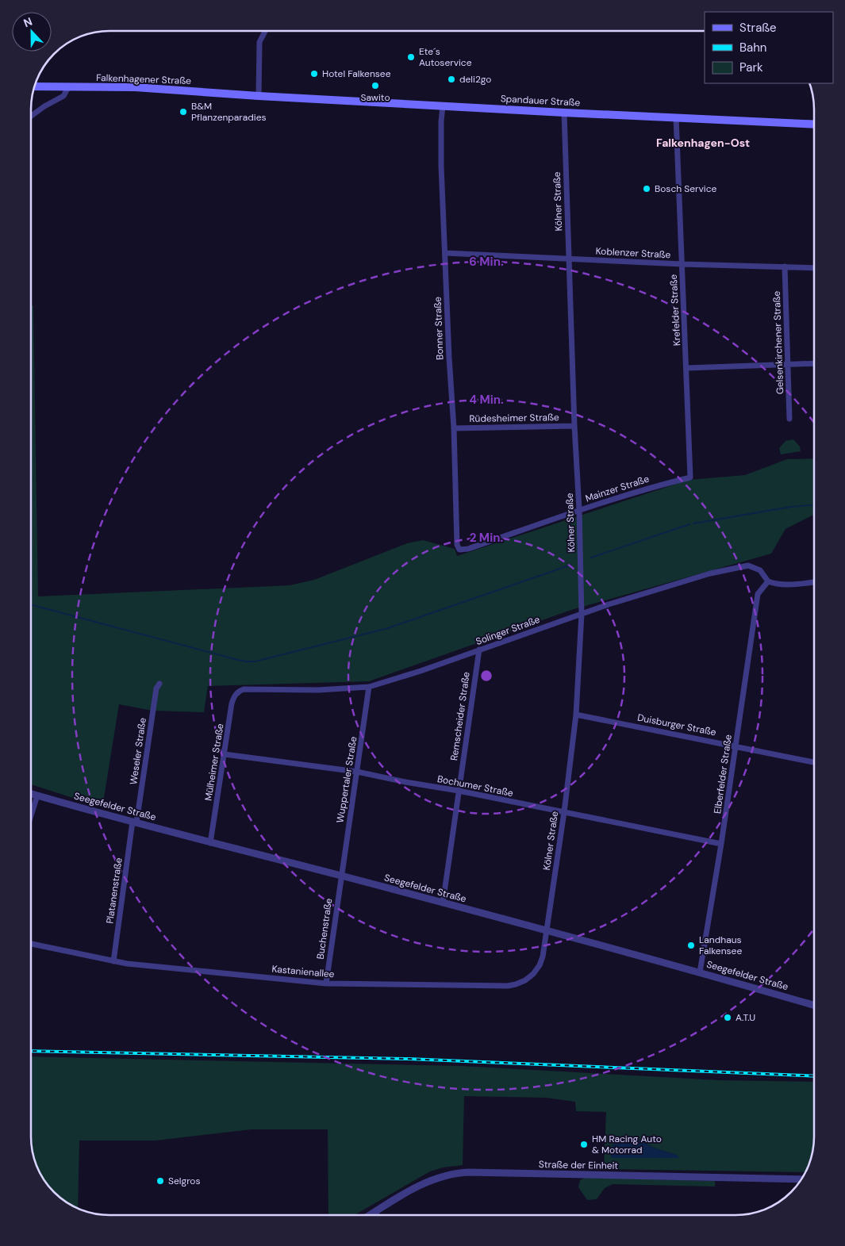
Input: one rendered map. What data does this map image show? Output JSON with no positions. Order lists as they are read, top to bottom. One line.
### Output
{"streets":{"main road":["Falkenhagener Straße","Spandauer Straße"],"street":["Kölner Straße","Koblenzer Straße","Krefelder Straße","Bonner Straße","Gelsenkirchener Straße","Rüdesheimer Straße","Mainzer Straße","Solinger Straße","Remscheider Straße","Duisburger Straße","Weseler Straße","Mülheimer Straße","Elberfelder Straße","Wuppertaler Straße","Bochumer Straße","Seegefelder Straße","Platanenstraße","Buchenstraße","Kastanienallee","Straße der Einheit"]},"crossings":[["Falkenhagener Straße","Spandauer Straße"],["Spandauer Straße","Kölner Straße"],["Spandauer Straße","Krefelder Straße"],["Spandauer Straße","Bonner Straße"],["Kölner Straße","Koblenzer Straße"],["Kölner Straße","Rüdesheimer Straße"],["Kölner Straße","Mainzer Straße"],["Kölner Straße","Solinger Straße"],["Kölner Straße","Duisburger Straße"],["Kölner Straße","Bochumer Straße"],["Kölner Straße","Seegefelder Straße"],["Kölner Straße","Kastanienallee"],["Koblenzer Straße","Krefelder Straße"],["Koblenzer Straße","Bonner Straße"],["Koblenzer Straße","Gelsenkirchener Straße"],["Krefelder Straße","Mainzer Straße"],["Bonner Straße","Rüdesheimer Straße"],["Bonner Straße","Mainzer Straße"],["Solinger Straße","Remscheider Straße"],["Solinger Straße","Mülheimer Straße"],["Solinger Straße","Elberfelder Straße"],["Solinger Straße","Wuppertaler Straße"],["Remscheider Straße","Bochumer Straße"],["Remscheider Straße","Seegefelder Straße"],["Duisburger Straße","Elberfelder Straße"],["Weseler Straße","Seegefelder Straße"],["Weseler Straße","Platanenstraße"],["Mülheimer Straße","Bochumer Straße"],["Mülheimer Straße","Seegefelder Straße"],["Elberfelder Straße","Bochumer Straße"],["Elberfelder Straße","Seegefelder Straße"],["Wuppertaler Straße","Bochumer Straße"],["Wuppertaler Straße","Seegefelder Straße"],["Wuppertaler Straße","Buchenstraße"],["Seegefelder Straße","Platanenstraße"],["Seegefelder Straße","Buchenstraße"],["Seegefelder Straße","Kastanienallee"],["Platanenstraße","Kastanienallee"],["Buchenstraße","Kastanienallee"]],"districts":["Falkenhagen-Ost"],"places":["Ete´s Autoservice","Hotel Falkensee","deli2go","Sawito","B&M Pflanzenparadies","Bosch Service","Landhaus Falkensee","A.T.U","HM Racing Auto & Motorrad","Selgros"],"legend":["Straße","Bahn","Park"],"north":"top","rings":["6 Min.","4 Min.","2 Min."]}
